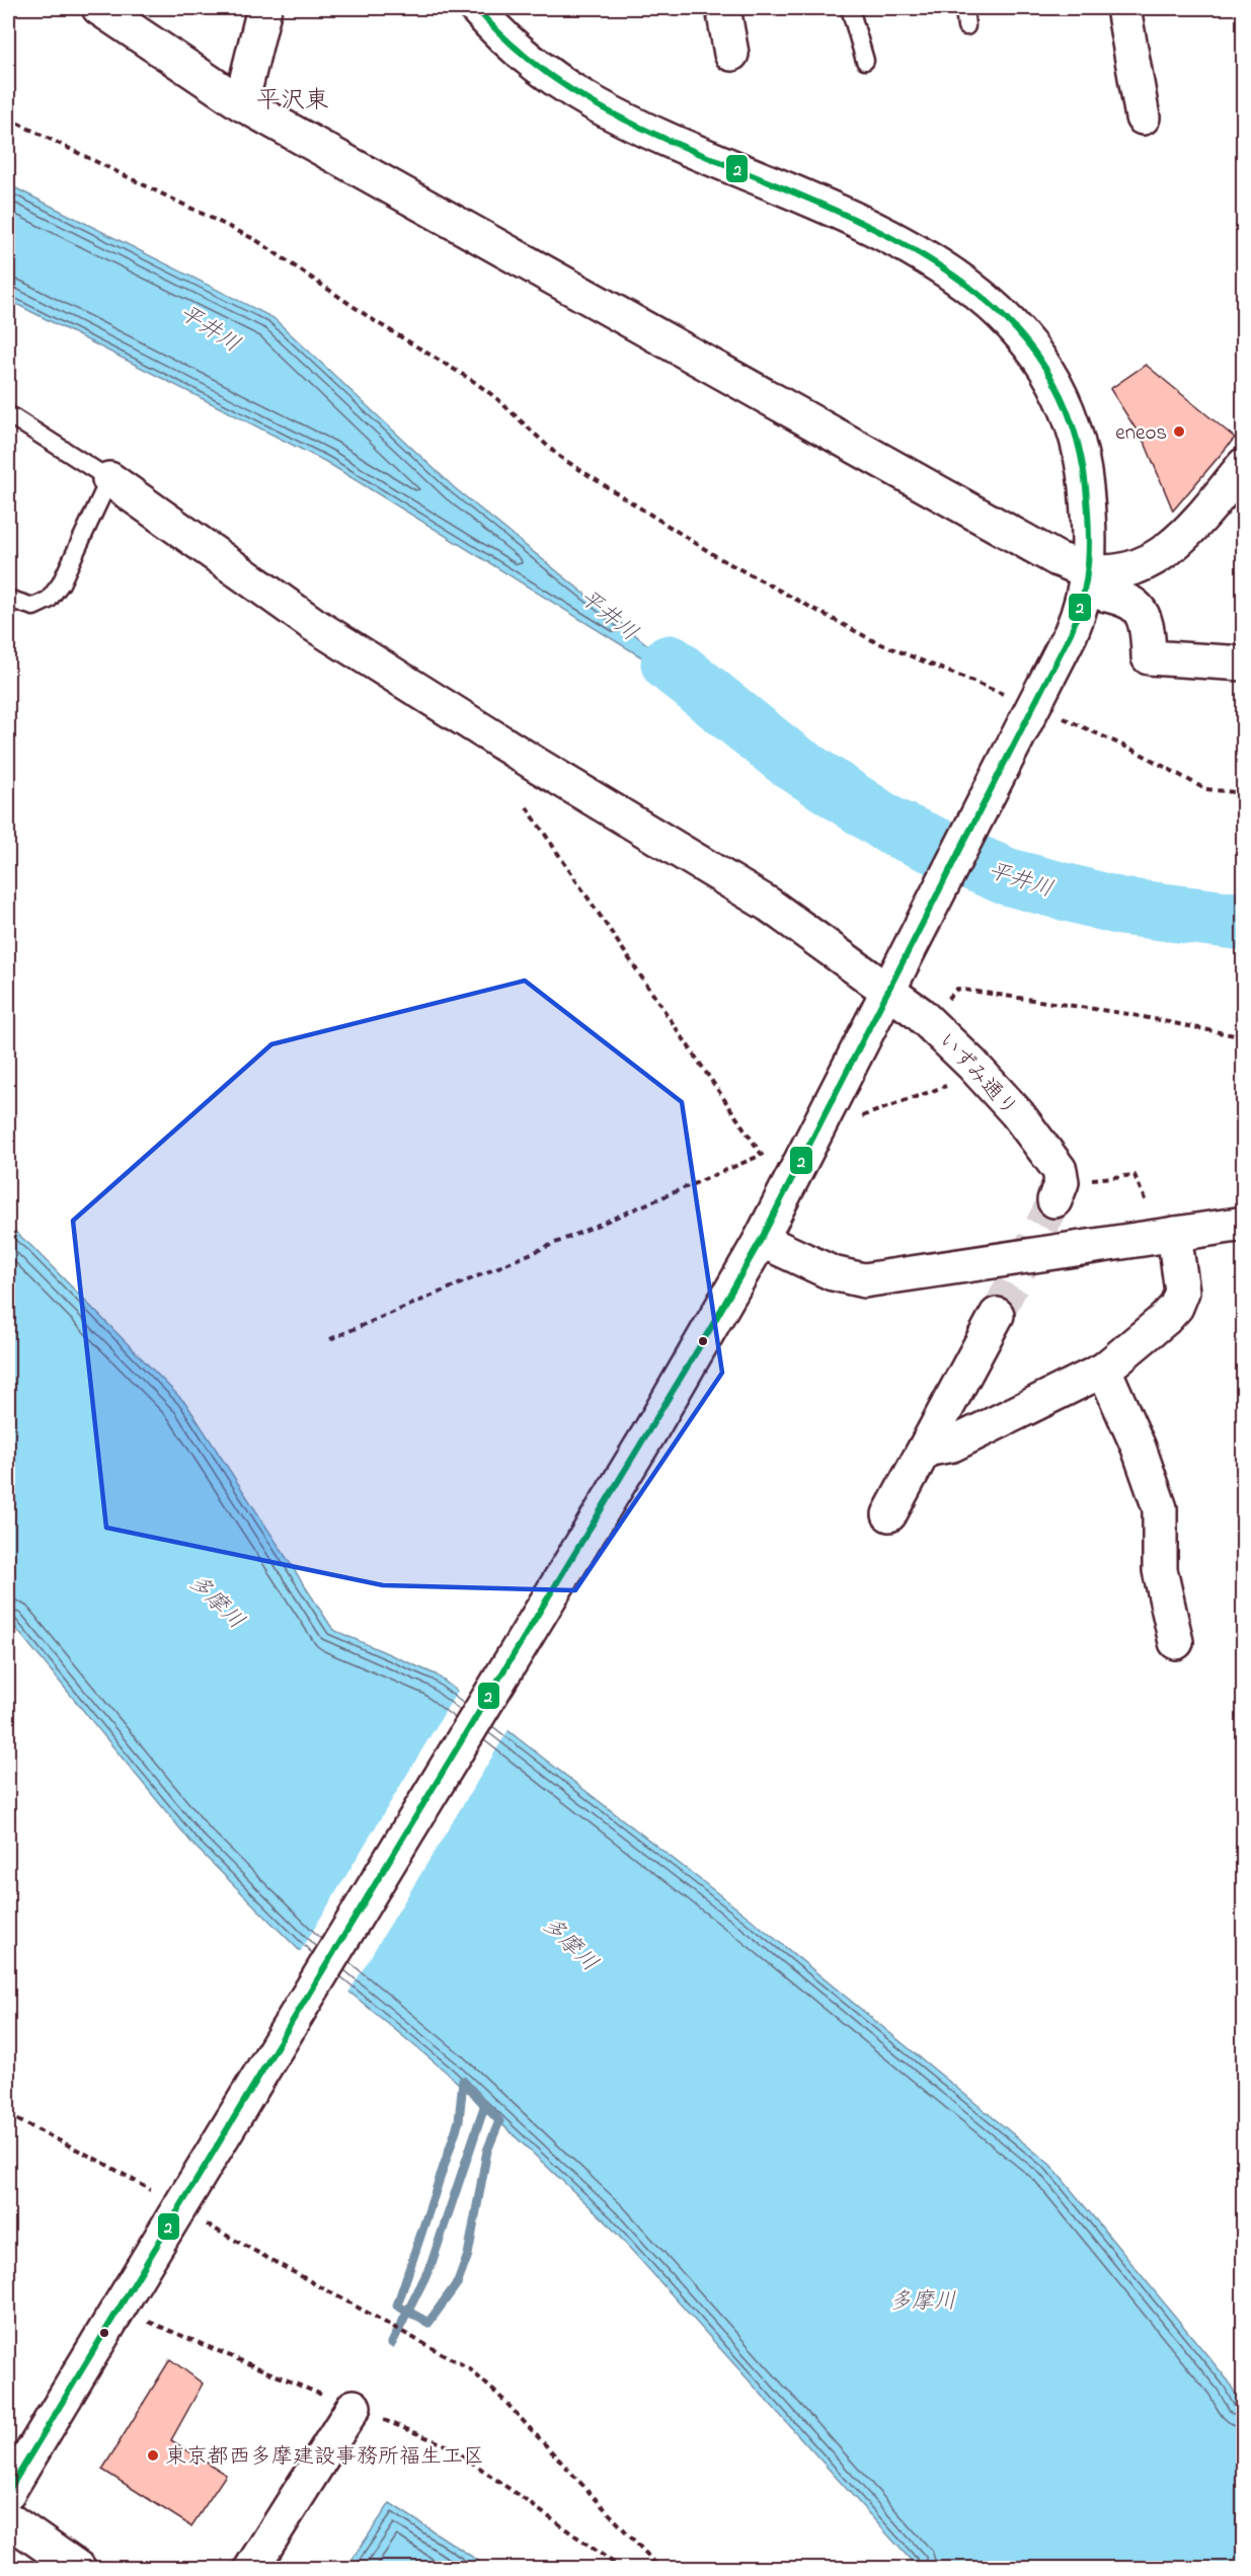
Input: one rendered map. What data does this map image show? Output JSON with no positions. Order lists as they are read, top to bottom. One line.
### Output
{"streets":{"street":["いずみ通り"]},"districts":["平沢東"],"water":["平井川","多摩川"],"places":["eneos","東京都西多摩建設事務所福生工区"],"lines":["transit line 2"]}
